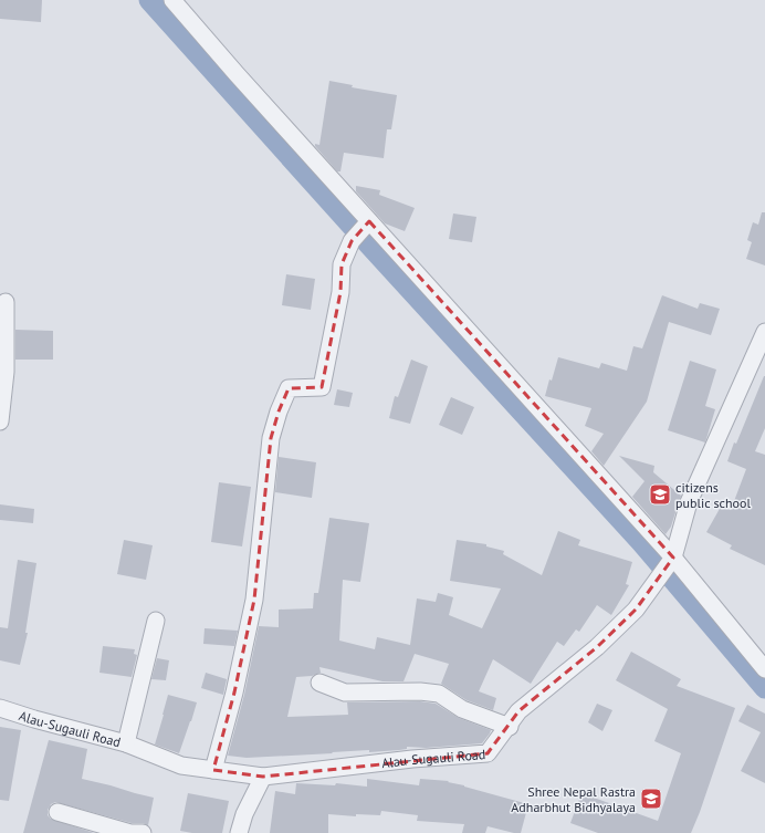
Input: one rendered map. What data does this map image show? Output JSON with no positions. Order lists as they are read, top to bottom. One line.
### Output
{"streets":{"street":["Alau-Sugauli Road"]},"places":{"school or university":["citizens public school","Shree Nepal Rastra Adharbhut Bidhyalaya"]}}
